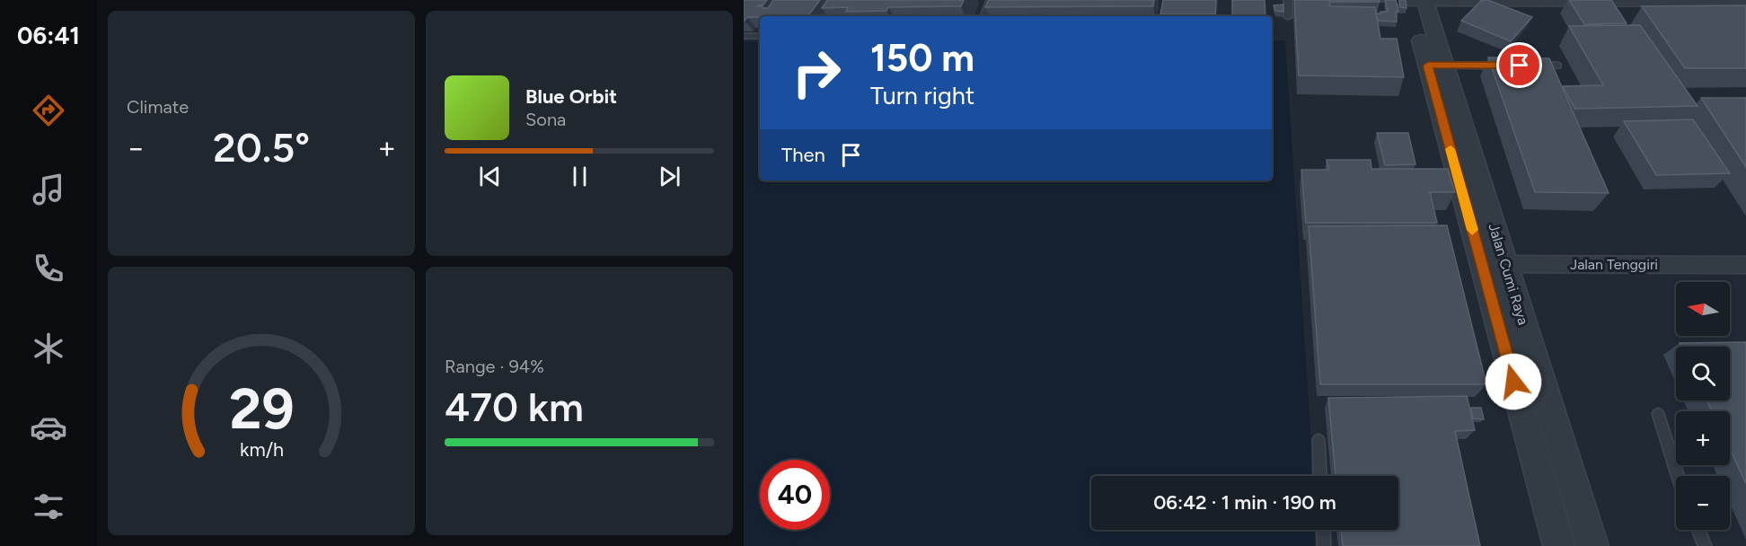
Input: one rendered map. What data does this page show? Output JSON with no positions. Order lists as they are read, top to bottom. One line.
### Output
{"streets":{"street":["Jalan Tenggiri","Jalan Cumi Raya"]},"crossings":[["Jalan Tenggiri","Jalan Cumi Raya"]],"north":"left","page":{"tabs":"06:41","tile":["Climate",["Range · 94%","470 km"]],"turn":["150 m","Turn right"],"song":["Blue Orbit","Sona"],"heat":["−","20.5°","+"],"then":"Then","map_buttons":["+","−"],"limit":"40","trip":"06:42 · 1 min · 190 m","gauge":["29","km/h"]}}
